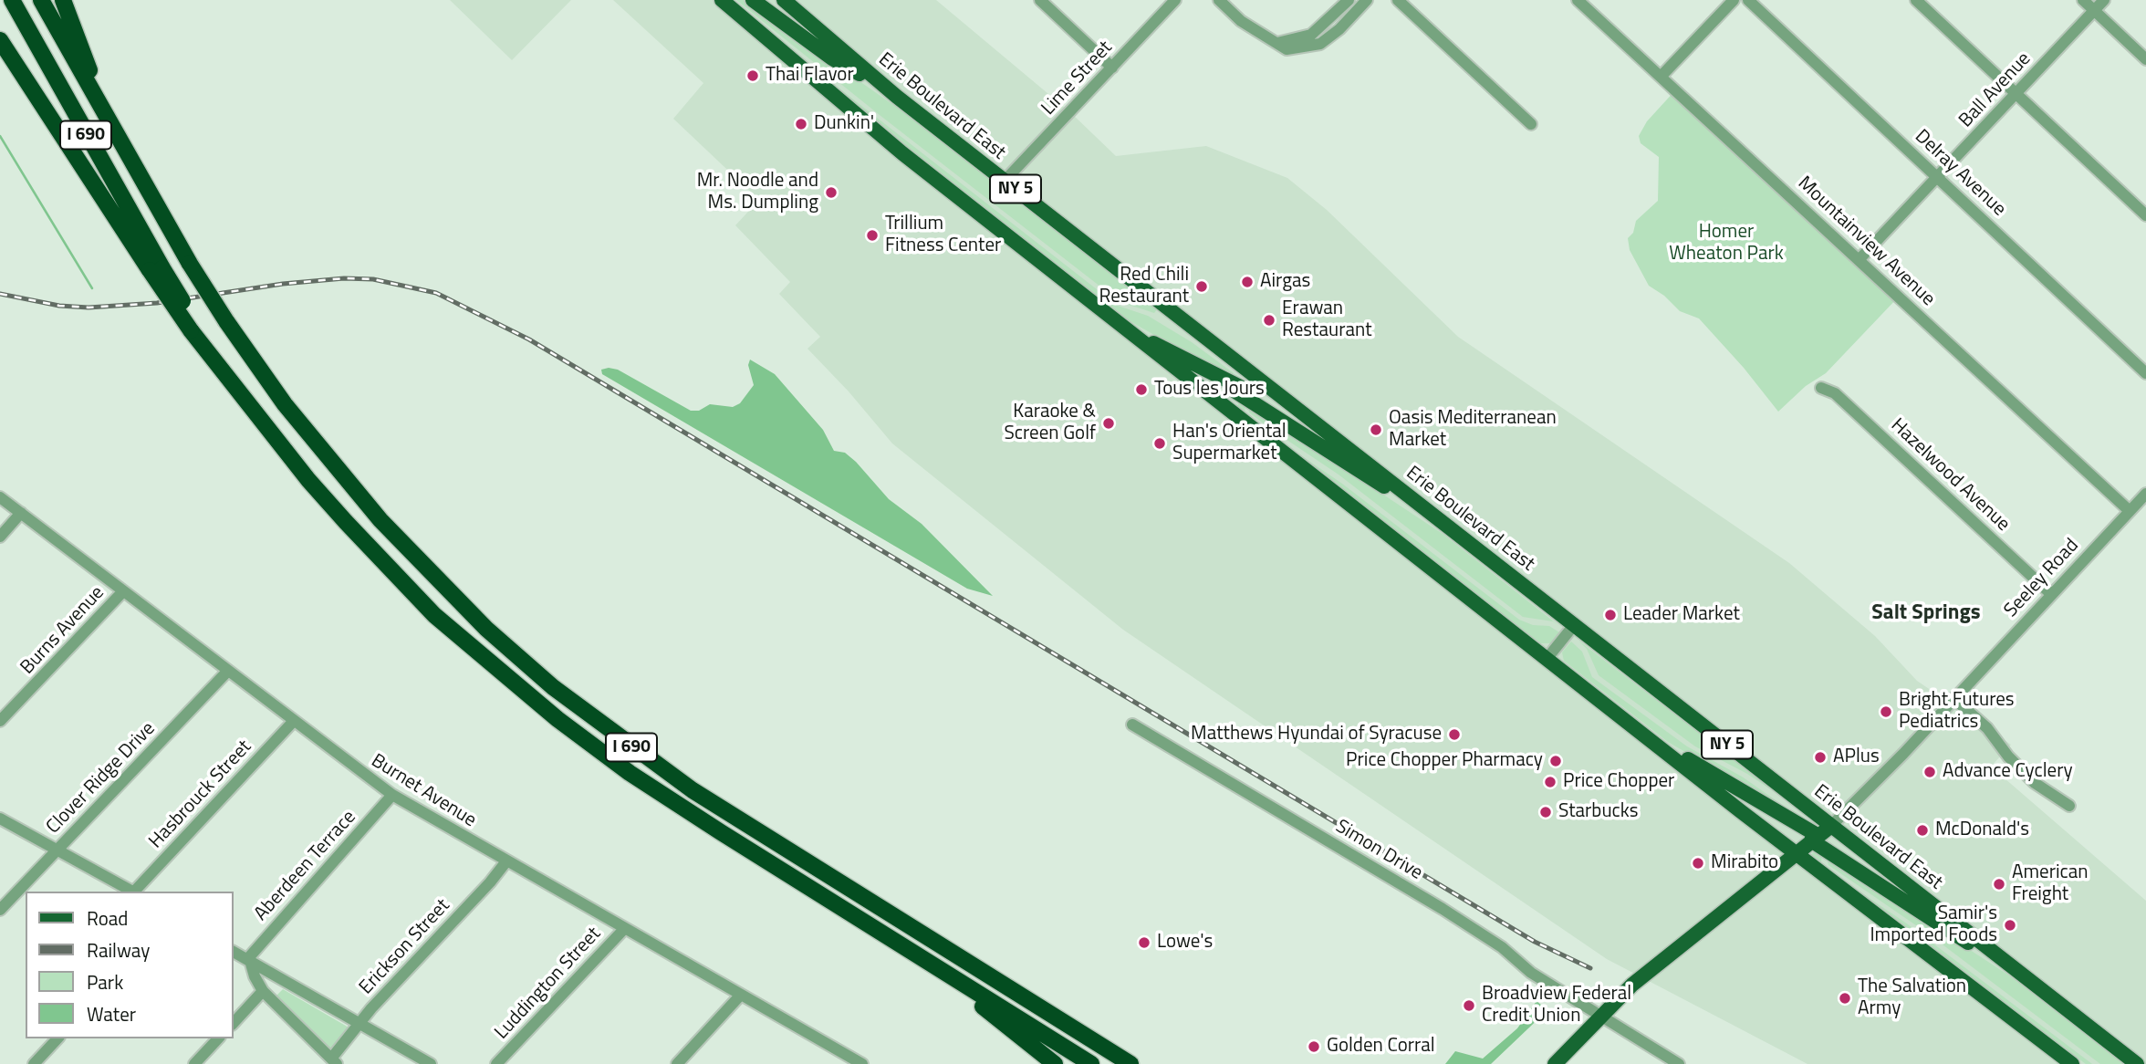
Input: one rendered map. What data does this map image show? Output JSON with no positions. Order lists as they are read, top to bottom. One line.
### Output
{"streets":{"highway":["I 690"],"main road":["Erie Boulevard East","NY 5"],"street":["Lime Street","Ball Avenue","Delray Avenue","Mountainview Avenue","Hazelwood Avenue","Seeley Road","Burns Avenue","Clover Ridge Drive","Burnet Avenue","Hasbrouck Street","Simon Drive","Aberdeen Terrace","Erickson Street","Luddington Street"]},"crossings":[["Lime Street","Erie Boulevard East"],["Ball Avenue","Delray Avenue"],["Ball Avenue","Mountainview Avenue"],["Erie Boulevard East","Seeley Road"],["Mountainview Avenue","Seeley Road"],["Hazelwood Avenue","Seeley Road"],["Burns Avenue","Burnet Avenue"],["Clover Ridge Drive","Burnet Avenue"],["Burnet Avenue","Hasbrouck Street"],["Burnet Avenue","Aberdeen Terrace"],["Burnet Avenue","Erickson Street"],["Burnet Avenue","Luddington Street"]],"districts":["Salt Springs"],"parks":["Homer Wheaton Park"],"places":["Thai Flavor","Dunkin'","Mr. Noodle and Ms. Dumpling","Trillium Fitness Center","Airgas","Red Chili Restaurant","Erawan Restaurant","Tous les Jours","Karaoke & Screen Golf","Oasis Mediterranean Market","Han's Oriental Supermarket","Leader Market","Bright Futures Pediatrics","Matthews Hyundai of Syracuse","APlus","Price Chopper Pharmacy","Advance Cyclery","Price Chopper","Starbucks","McDonald's","Mirabito","American Freight","Samir's Imported Foods","Lowe's","The Salvation Army","Broadview Federal Credit Union","Golden Corral"],"legend":["Road","Railway","Park","Water"]}
